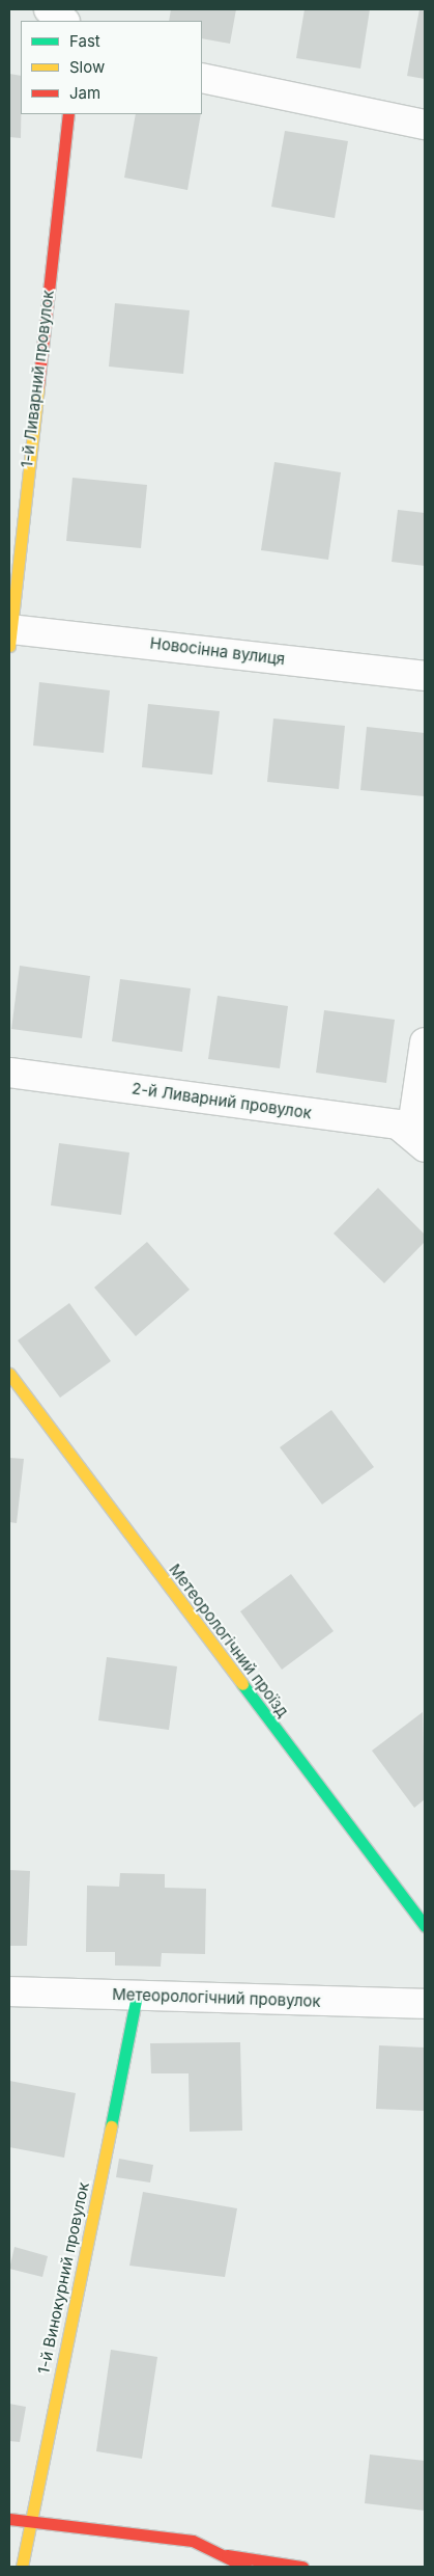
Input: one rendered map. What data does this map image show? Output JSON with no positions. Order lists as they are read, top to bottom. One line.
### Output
{"streets":{"street":["1-й Ливарний провулок","Новосінна вулиця","2-й Ливарний провулок","Метеорологічний проїзд","Метеорологічний провулок","1-й Винокурний провулок"]},"crossings":[["1-й Ливарний провулок","Новосінна вулиця"],["Метеорологічний провулок","1-й Винокурний провулок"]],"legend":["Fast","Slow","Jam"]}
